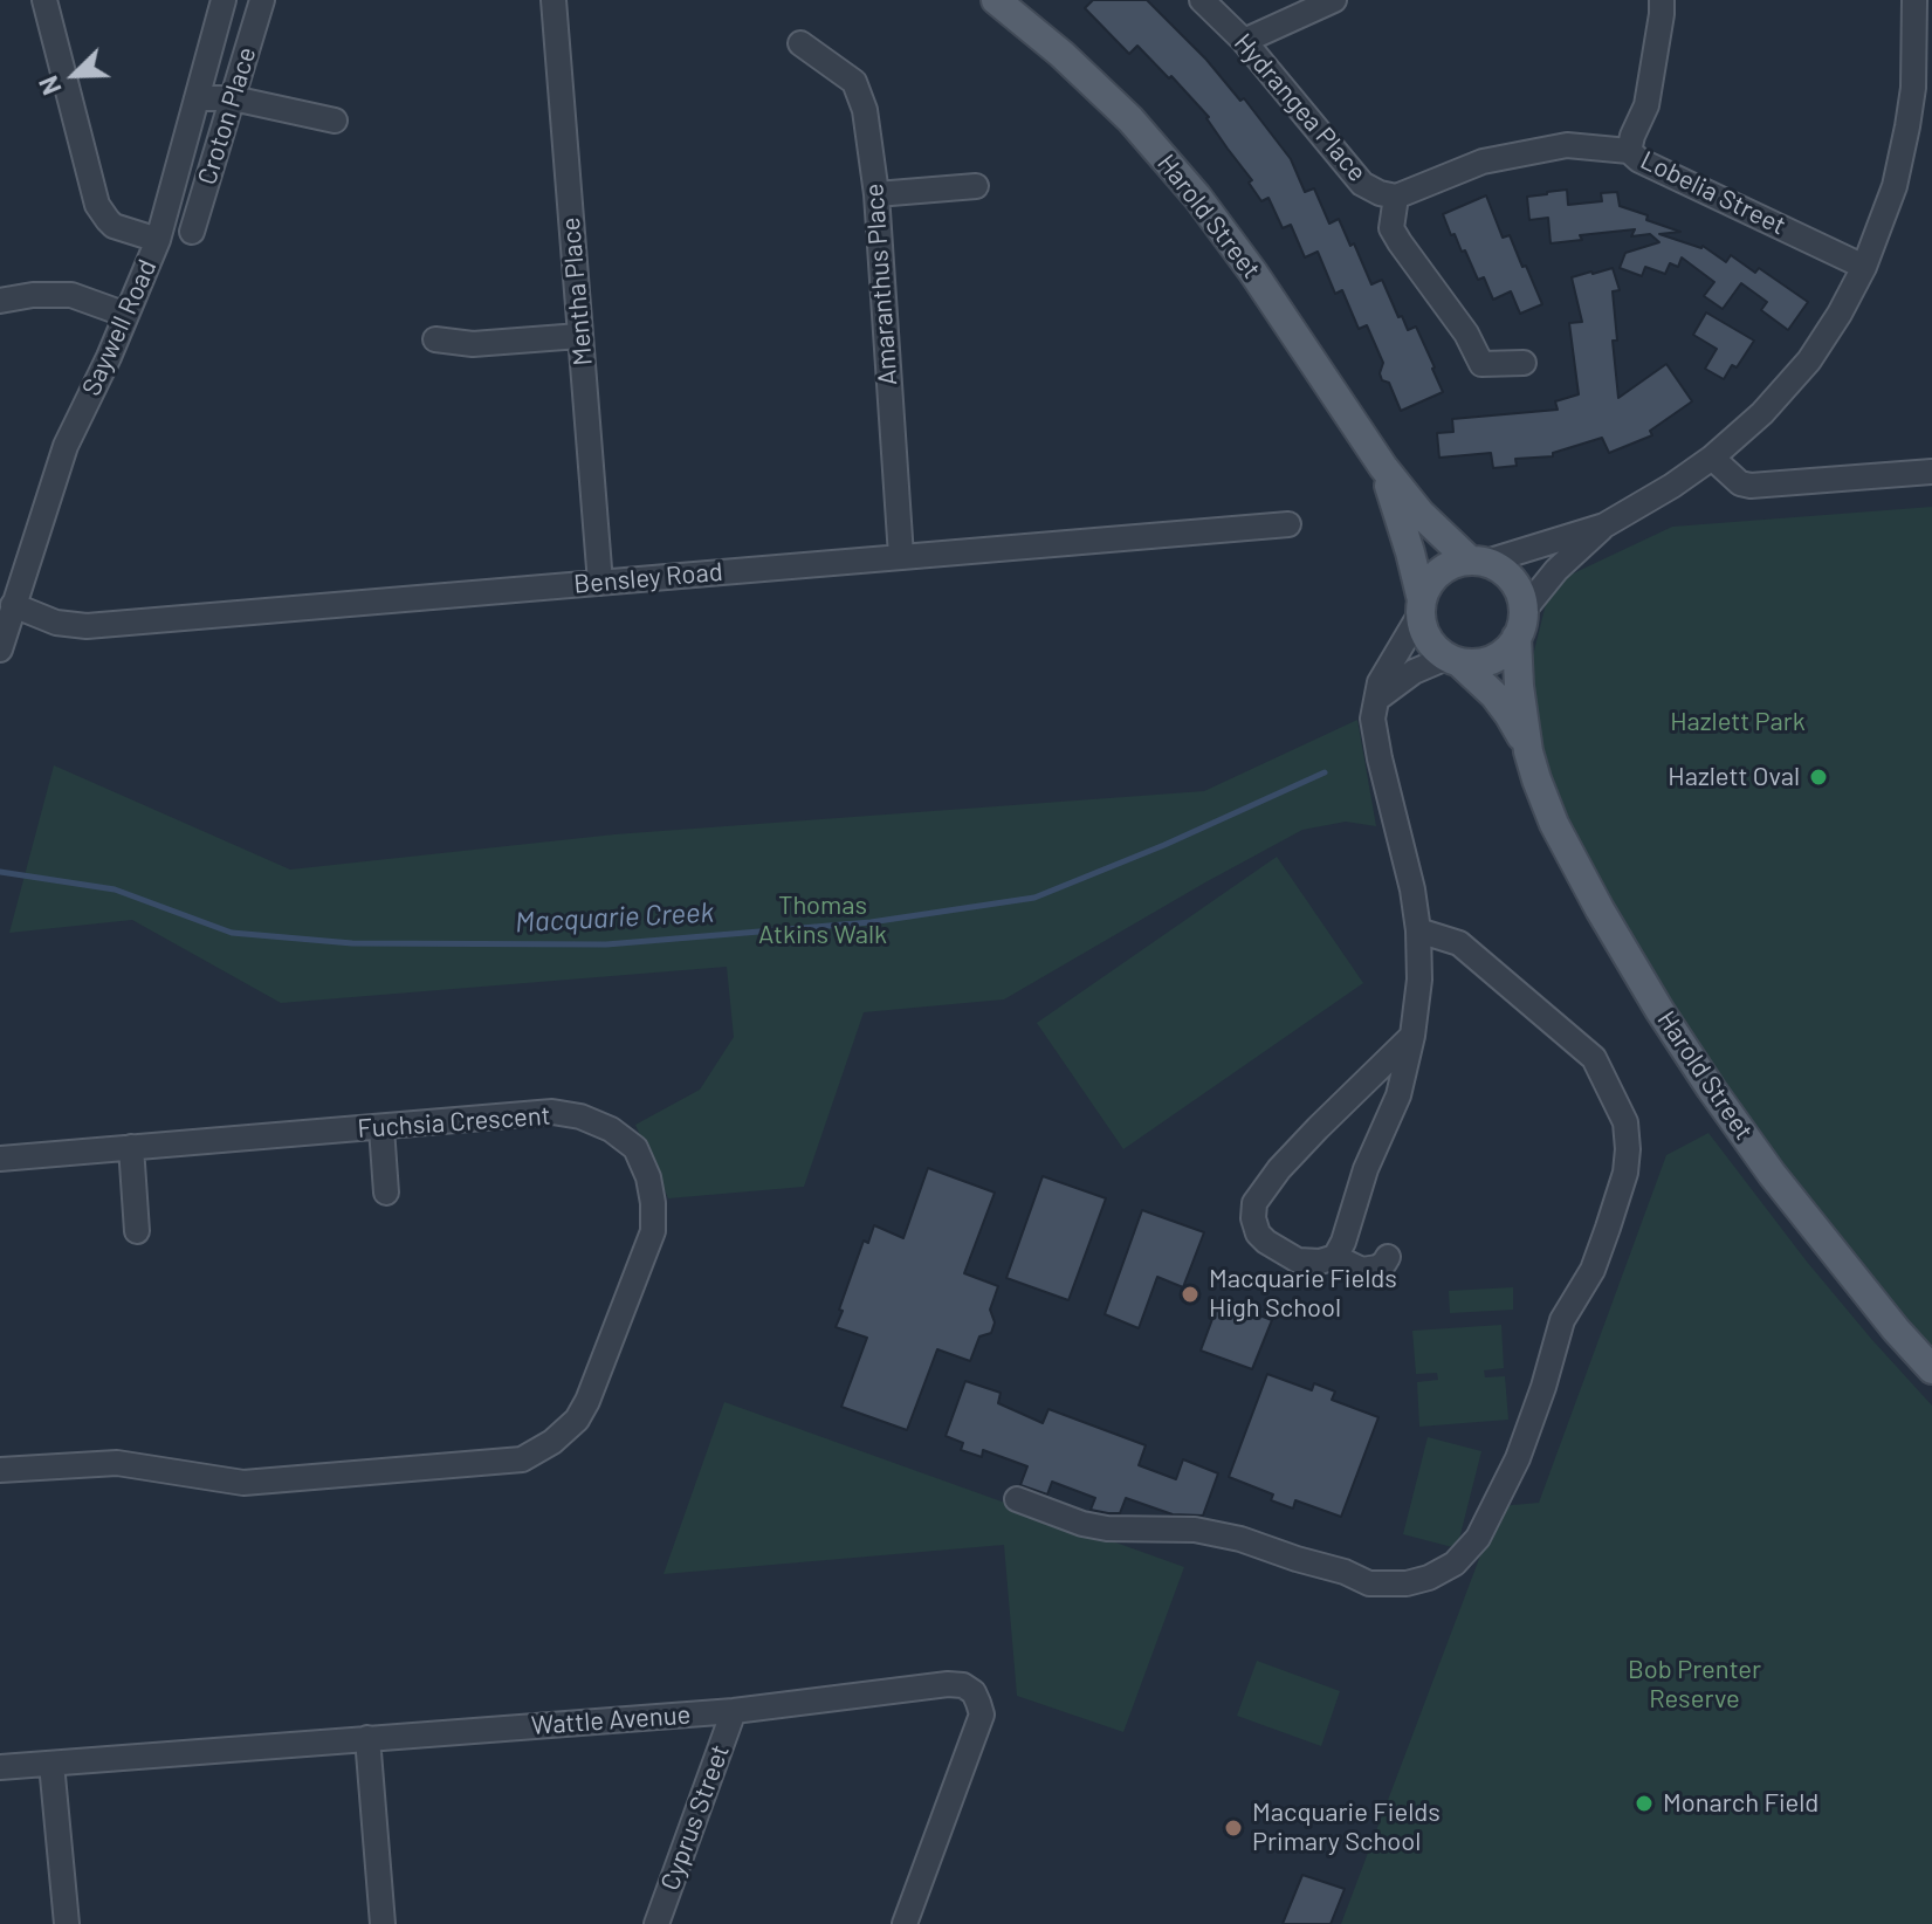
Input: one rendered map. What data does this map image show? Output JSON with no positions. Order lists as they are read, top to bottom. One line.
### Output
{"streets":{"main road":["Harold Street"],"street":["Hydrangea Place","Croton Place","Lobelia Street","Amaranthus Place","Mentha Place","Saywell Road","Bensley Road","Fuchsia Crescent","Wattle Avenue","Cyprus Street"]},"crossings":[["Hydrangea Place","Lobelia Street"],["Amaranthus Place","Bensley Road"],["Mentha Place","Bensley Road"],["Saywell Road","Bensley Road"],["Wattle Avenue","Cyprus Street"]],"water":["Macquarie Creek"],"parks":["Hazlett Park","Thomas Atkins Walk","Bob Prenter Reserve"],"places":["Hazlett Oval","Macquarie Fields High School","Monarch Field","Macquarie Fields Primary School"],"north":"bottom left"}
